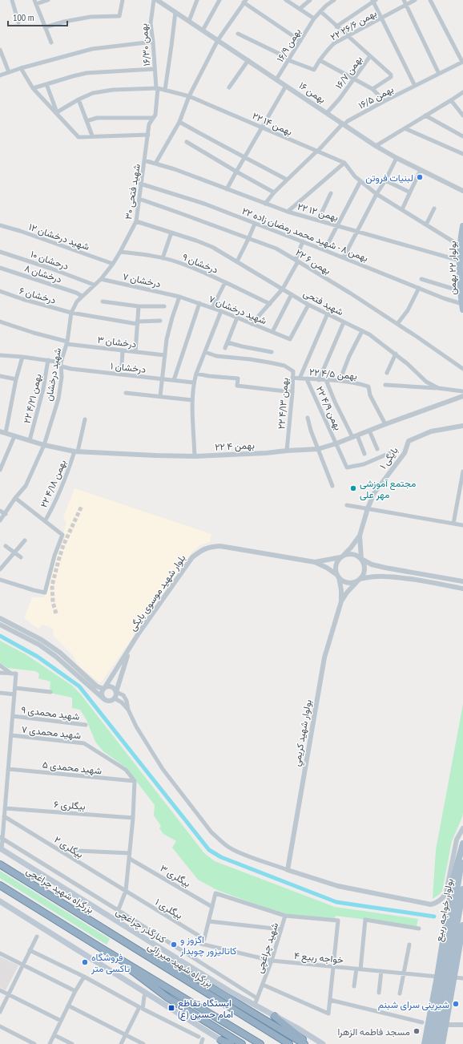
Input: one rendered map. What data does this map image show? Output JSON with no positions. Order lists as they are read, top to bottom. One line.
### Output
{"streets":{"highway":["بزرگراه شهید چراغچی","بزرگراه شهید میرزائی"],"main road":["بولوار ۲۲ بهمن","بولوار خواجه ربیع","کنارگذر چراغچی"],"street":["۲۲ بهمن ۲۶/۶","بهمن ۱۶/۳۰","بهمن ۱۶/۹","بهمن ۱۶/۷","بهمن ۱۶","بهمن ۱۶/۵","۲۲ بهمن ۱۴","شهید فتحی ۳۰","۲۲ بهمن ۱۲","۲۲ بهمن ۸ - شهید محمد رمضان زاده","شهید درخشان ۱۲","درحشان ۱۰","۲۲ بهمن ۶","درخشان ۹","درخشان ۸","درخشان ۷","درخشان ۶","شهید فتحی","شهید درخشان ۷","درخشان ۳","درخشان ۱","۲۲ بهمن ۴/۵","شهید درخشان","۲۲ بهمن ۴/۲۱","۲۲ بهمن ۴/۱۳","۲۲ بهمن ۴/۹","۲۲ بهمن ۴","بایگی ۱","۲۲ بهمن ۴/۱۸","بلوار شهید موسوی بایگی","شهید محمدی ۹","شهید محمدی ۷","بولوار شهيد كريمي","شهید محمدی ۵","بیگلری ۶","بیگلری ۲","بیگلری ۳","بیگلری ۱","شهید چراغچی","خواجه ربیع ۴"]},"crossings":[["۲۲ بهمن ۲۶/۶","بهمن ۱۶/۹"],["بهمن ۱۶/۳۰","۲۲ بهمن ۱۴"],["بهمن ۱۶/۳۰","شهید فتحی ۳۰"],["بهمن ۱۶/۹","بهمن ۱۶"],["بهمن ۱۶/۷","بهمن ۱۶"],["بهمن ۱۶","بهمن ۱۶/۵"],["بهمن ۱۶/۵","۲۲ بهمن ۱۴"],["بهمن ۱۶/۵","۲۲ بهمن ۱۲"],["۲۲ بهمن ۱۴","بولوار ۲۲ بهمن"],["شهید فتحی ۳۰","۲۲ بهمن ۱۲"],["شهید فتحی ۳۰","۲۲ بهمن ۸ - شهید محمد رمضان زاده"],["شهید فتحی ۳۰","شهید درخشان ۱۲"],["شهید فتحی ۳۰","۲۲ بهمن ۶"],["شهید فتحی ۳۰","درخشان ۹"],["شهید فتحی ۳۰","شهید فتحی"],["شهید فتحی ۳۰","شهید درخشان"],["۲۲ بهمن ۱۲","بولوار ۲۲ بهمن"],["۲۲ بهمن ۸ - شهید محمد رمضان زاده","بولوار ۲۲ بهمن"],["شهید درخشان ۱۲","شهید درخشان"],["درحشان ۱۰","شهید درخشان"],["درخشان ۸","شهید درخشان"],["درخشان ۷","شهید درخشان ۷"],["درخشان ۷","شهید درخشان"],["درخشان ۶","شهید درخشان"],["شهید فتحی","شهید درخشان ۷"],["درخشان ۳","شهید درخشان"],["درخشان ۱","شهید درخشان"],["درخشان ۱","۲۲ بهمن ۴/۲۱"],["۲۲ بهمن ۴/۵","۲۲ بهمن ۴/۱۳"],["۲۲ بهمن ۴/۵","۲۲ بهمن ۴/۹"],["۲۲ بهمن ۴/۵","۲۲ بهمن ۴"],["شهید درخشان","۲۲ بهمن ۴"],["۲۲ بهمن ۴/۲۱","۲۲ بهمن ۴"],["۲۲ بهمن ۴/۱۳","۲۲ بهمن ۴"],["۲۲ بهمن ۴/۹","۲۲ بهمن ۴"],["۲۲ بهمن ۴","۲۲ بهمن ۴/۱۸"],["بلوار شهید موسوی بایگی","بولوار شهيد كريمي"],["شهید محمدی ۷","شهید محمدی ۵"],["بیگلری ۲","بیگلری ۱"],["بزرگراه شهید چراغچی","بزرگراه شهید میرزائی"],["بیگلری ۱","خواجه ربیع ۴"],["کنارگذر چراغچی","شهید چراغچی"],["شهید چراغچی","خواجه ربیع ۴"]],"places":{"other":["لبنیات فروتن","مجتمع آموزشی مهر علی","اگزوز و کاتالیزور چوبدار","فروشگاه تاکسی متر","شیرینی سرای شبنم","مسجد فاطمه الزهرا"],"transit":["ایستگاه تقاظع امام حسین (ع)"]},"scale_bar":"100 m"}
